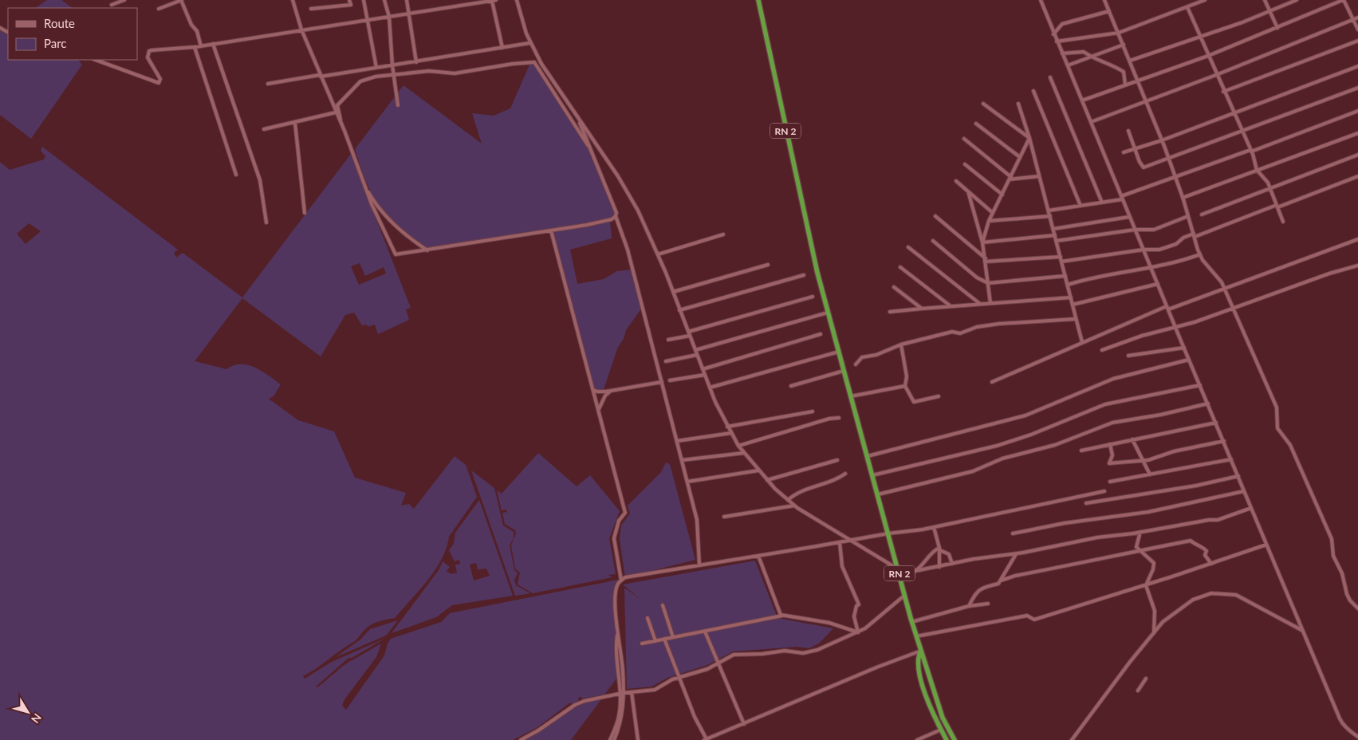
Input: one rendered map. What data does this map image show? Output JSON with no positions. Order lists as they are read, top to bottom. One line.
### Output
{"streets":{"highway":["RN 2"]},"legend":["Route","Parc"],"north":"bottom right"}
